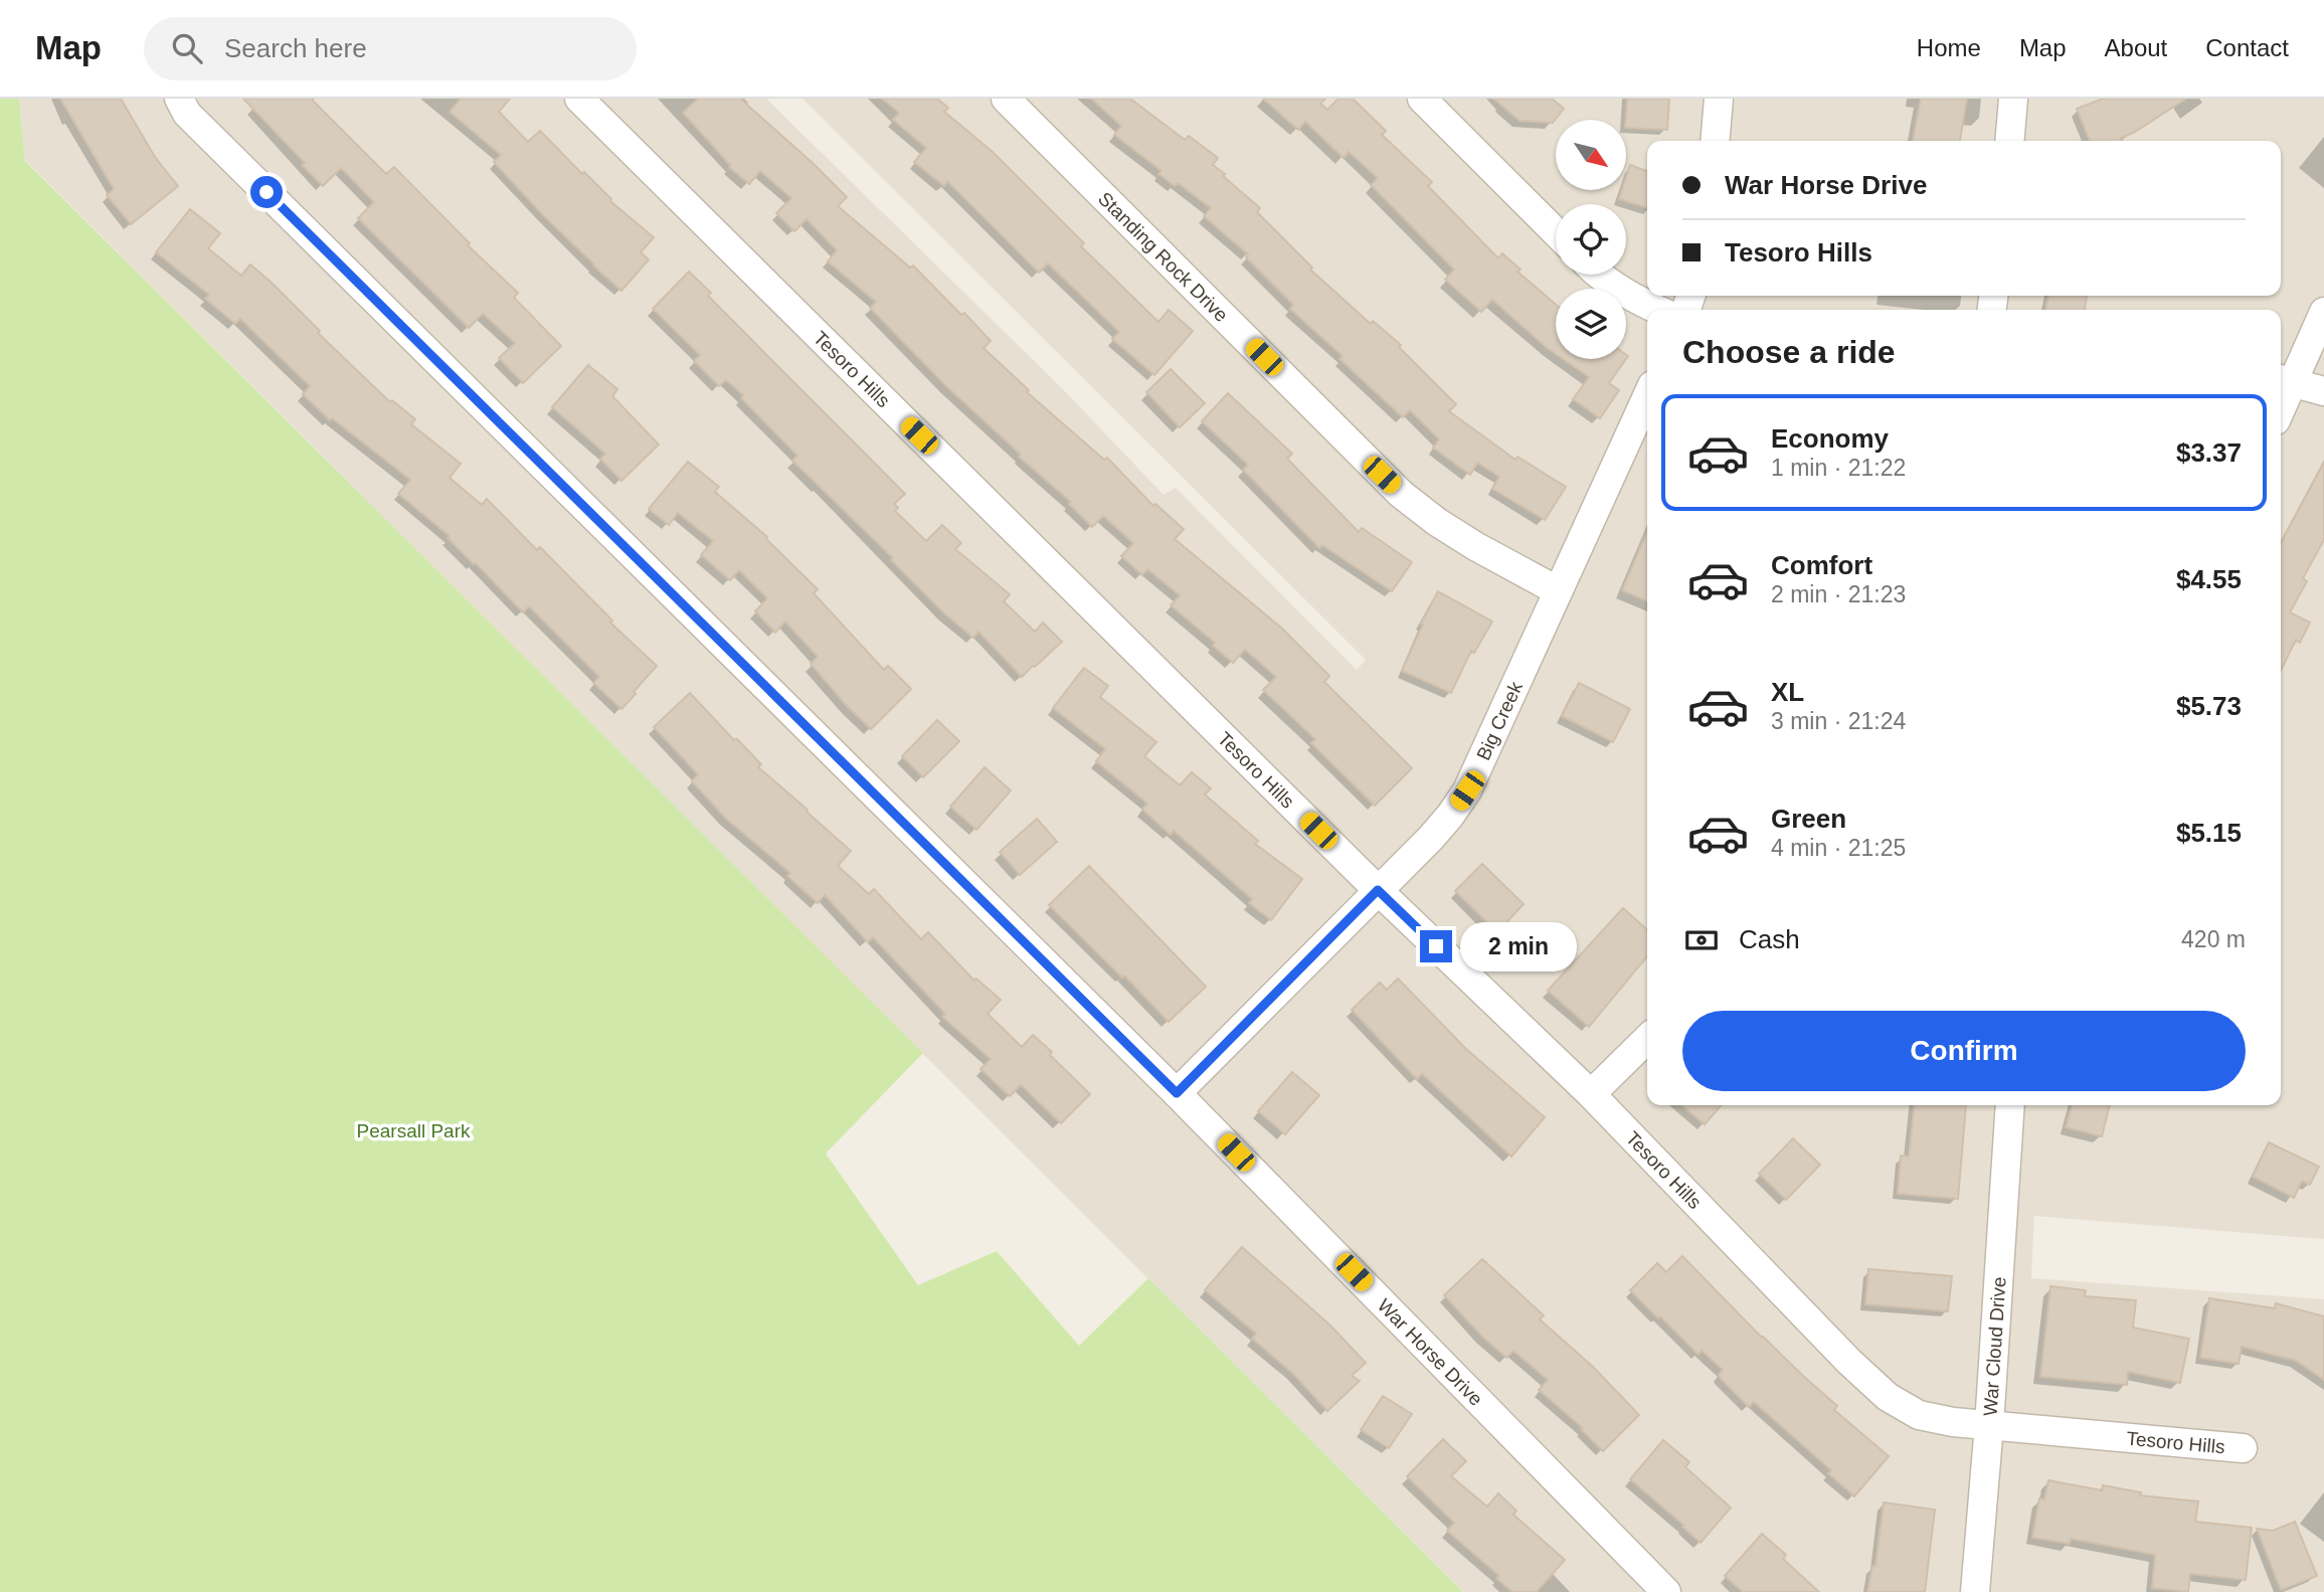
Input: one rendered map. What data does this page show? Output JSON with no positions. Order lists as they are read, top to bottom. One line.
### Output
{"streets":{"street":["Standing Rock Drive","Tesoro Hills","Big Creek","War Cloud Drive","War Horse Drive"]},"crossings":[["Standing Rock Drive","Big Creek"],["Tesoro Hills","Big Creek"],["Tesoro Hills","War Cloud Drive"],["Big Creek","War Horse Drive"]],"parks":["Pearsall Park"],"north":"bottom right","page":{"header":"Map","search":"Search here","nav":["Home","Map","About","Contact"],"banner":["War Horse Drive","Tesoro Hills"],"heading":"Choose a ride","list":[{"name":"Economy","note":"1 min · 21:22","value":"$3.37"},{"name":"Comfort","note":"2 min · 21:23","value":"$4.55"},{"name":"XL","note":"3 min · 21:24","value":"$5.73"},{"name":"Green","note":"4 min · 21:25","value":"$5.15"}],"pay":["Cash","420 m"],"bubble":"2 min","buttons":"Confirm"}}
